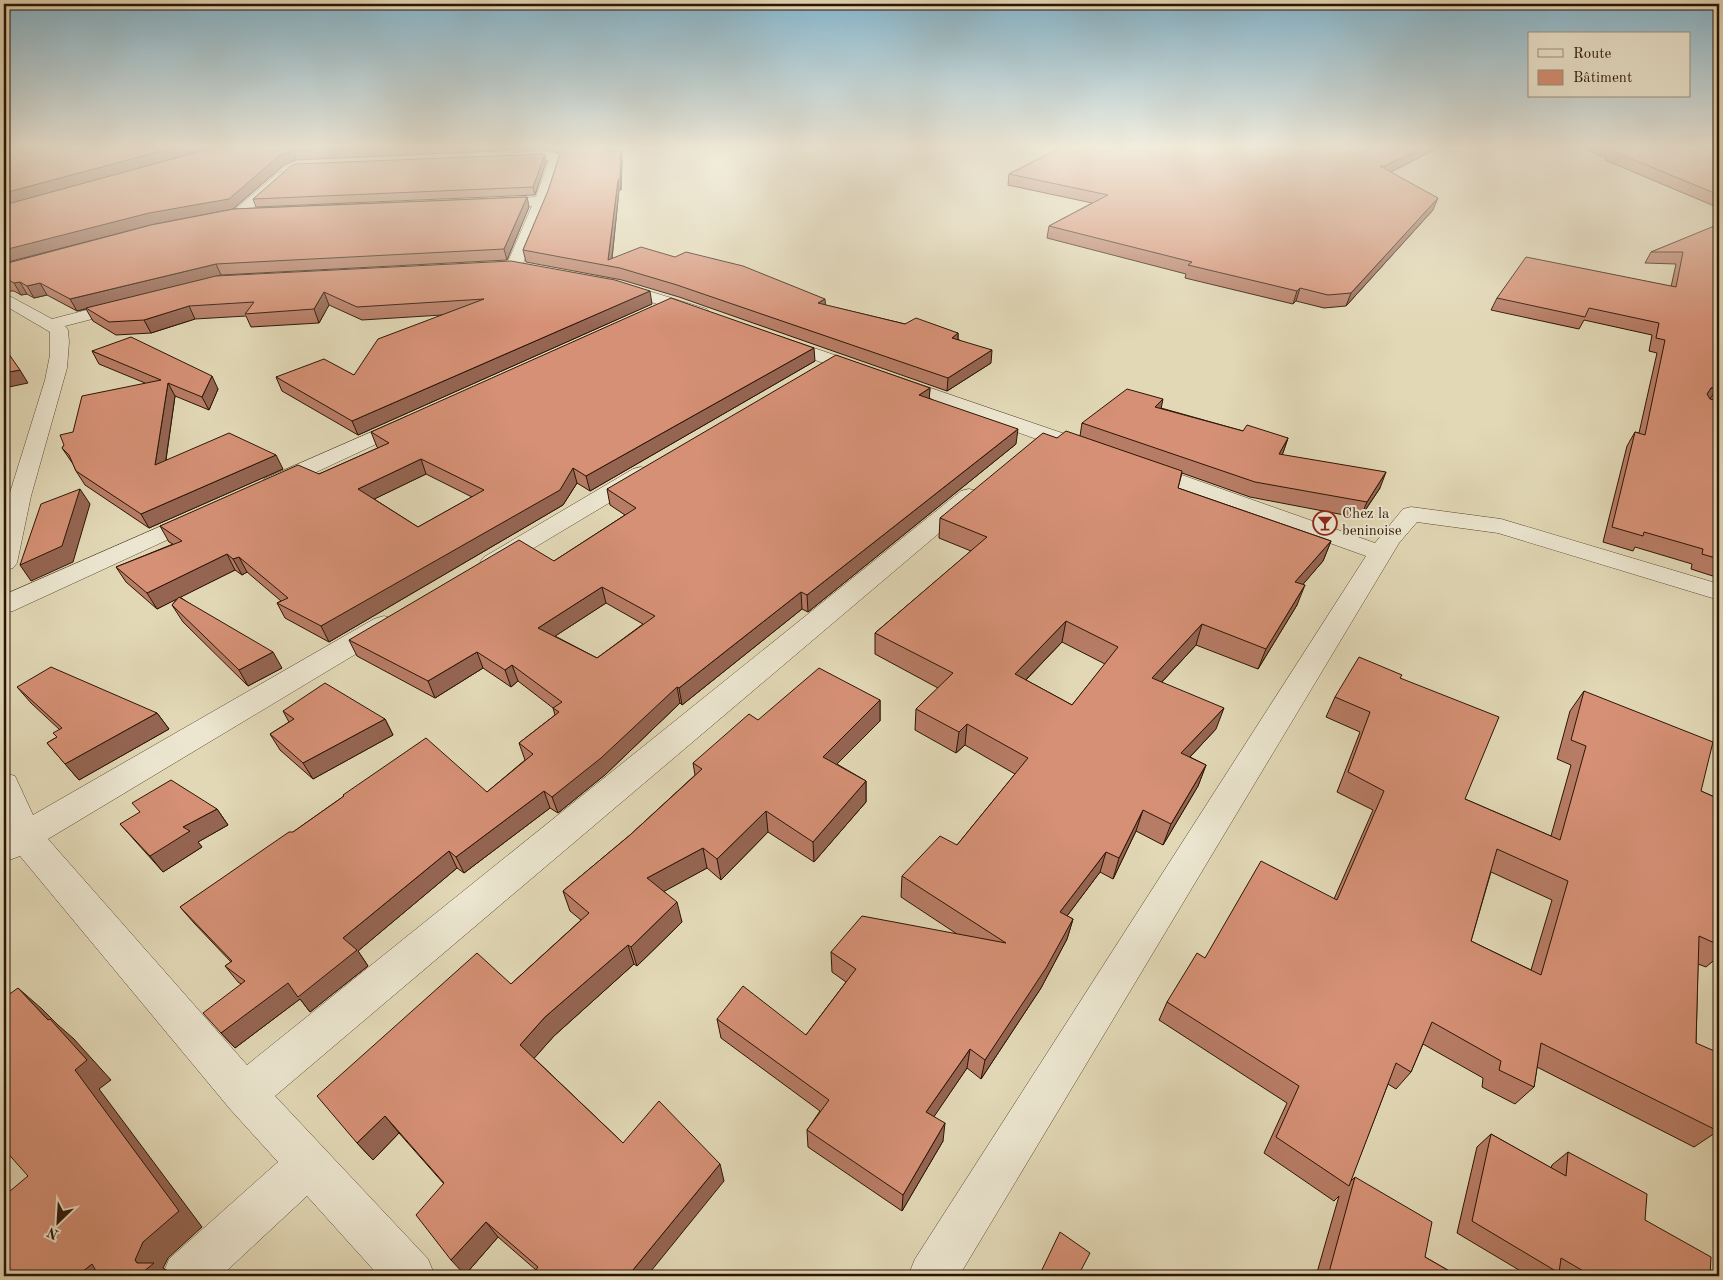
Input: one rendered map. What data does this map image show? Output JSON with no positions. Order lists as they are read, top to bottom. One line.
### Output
{"places":{"bar":["Chez la beninoise"]},"legend":["Route","Bâtiment"],"north":"bottom left"}
